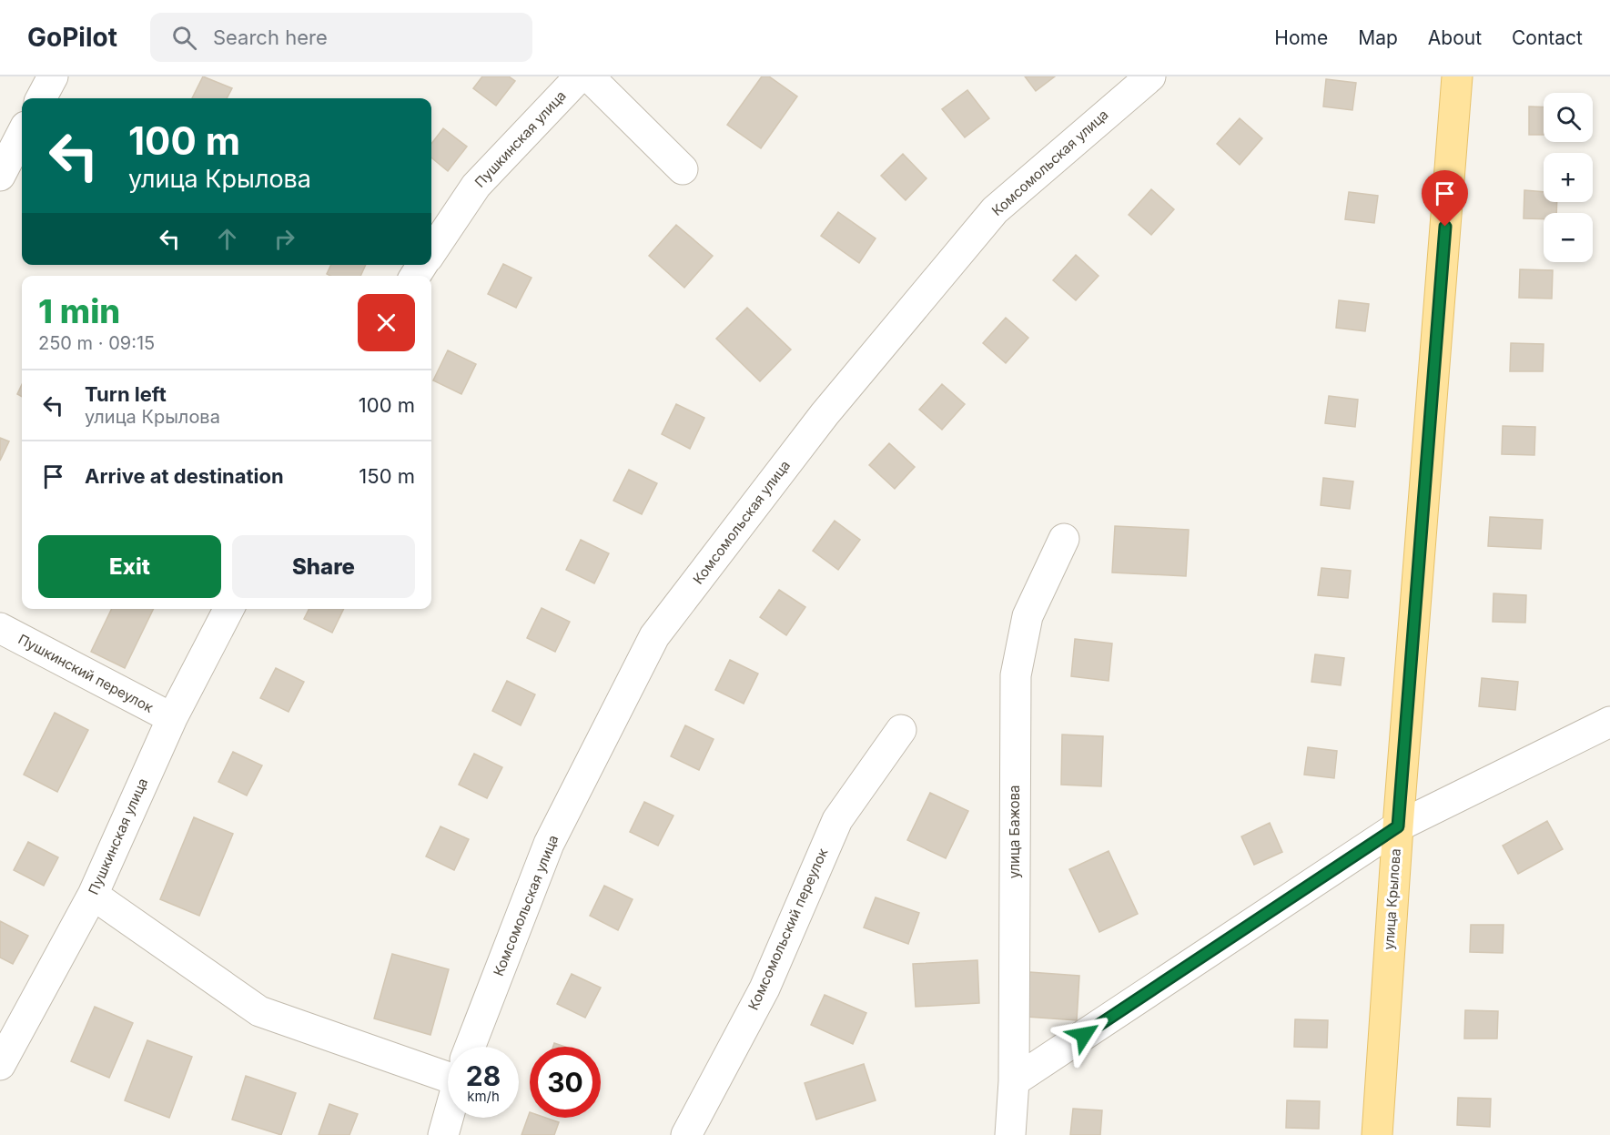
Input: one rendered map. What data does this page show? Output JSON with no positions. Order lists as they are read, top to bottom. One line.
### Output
{"streets":{"main road":["улица Крылова"],"street":["Пушкинская улица","Комсомольская улица","Пушкинский переулок","улица Бажова","Комсомольский переулок"]},"crossings":[["Пушкинская улица","Пушкинский переулок"]],"page":{"header":"GoPilot","search":"Search here","nav":["Home","Map","About","Contact"],"map_buttons":["+","−"],"turn":["100 m","улица Крылова"],"heading":["1 min","250 m · 09:15"],"list":[{"name":"Turn left","note":"улица Крылова","value":"100 m"},{"name":"Arrive at destination","value":"150 m"}],"buttons":["Exit","Share"],"speed":"28 km/h","limit":"30"}}
